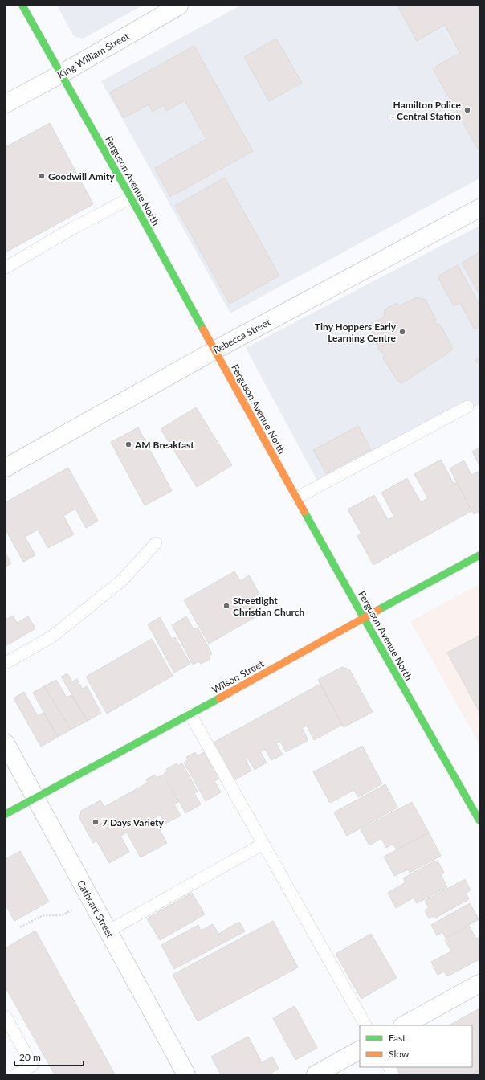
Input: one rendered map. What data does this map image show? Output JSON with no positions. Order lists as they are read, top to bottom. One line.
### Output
{"streets":{"street":["King William Street","Ferguson Avenue North","Rebecca Street","Wilson Street","Cathcart Street"]},"crossings":[["King William Street","Ferguson Avenue North"],["Ferguson Avenue North","Rebecca Street"],["Ferguson Avenue North","Wilson Street"],["Wilson Street","Cathcart Street"]],"places":["Hamilton Police - Central Station","Goodwill Amity","Tiny Hoppers Early Learning Centre","AM Breakfast","Streetlight Christian Church","7 Days Variety"],"legend":["Fast","Slow"],"scale_bar":"20 m"}
